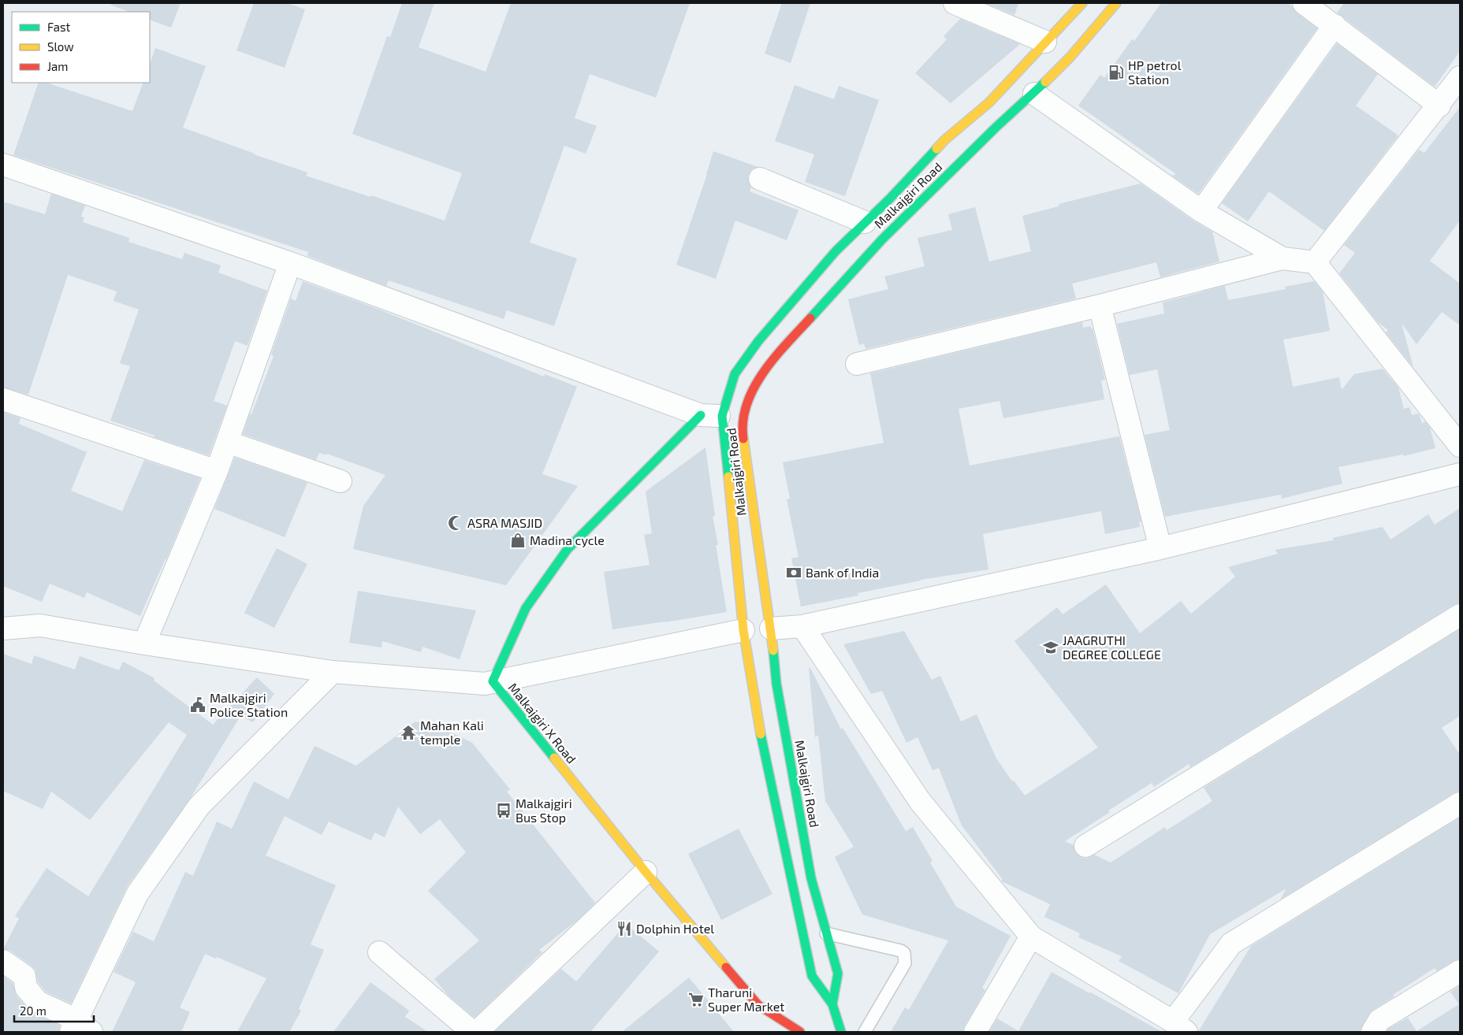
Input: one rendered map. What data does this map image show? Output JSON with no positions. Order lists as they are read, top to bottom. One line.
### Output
{"streets":{"main road":["Malkajgiri Road","Malkajgiri X Road"]},"places":{"fuel station":["HP petrol Station"],"mosque":["ASRA MASJID"],"shop":["Madina cycle"],"bank":["Bank of India"],"school or university":["JAAGRUTHI DEGREE COLLEGE"],"public building":["Malkajgiri Police Station"],"temple":["Mahan Kali temple"],"bus stop":["Malkajgiri Bus Stop"],"restaurant":["Dolphin Hotel"],"supermarket":["Tharuni Super Market"]},"legend":["Fast","Slow","Jam"],"scale_bar":"20 m"}
